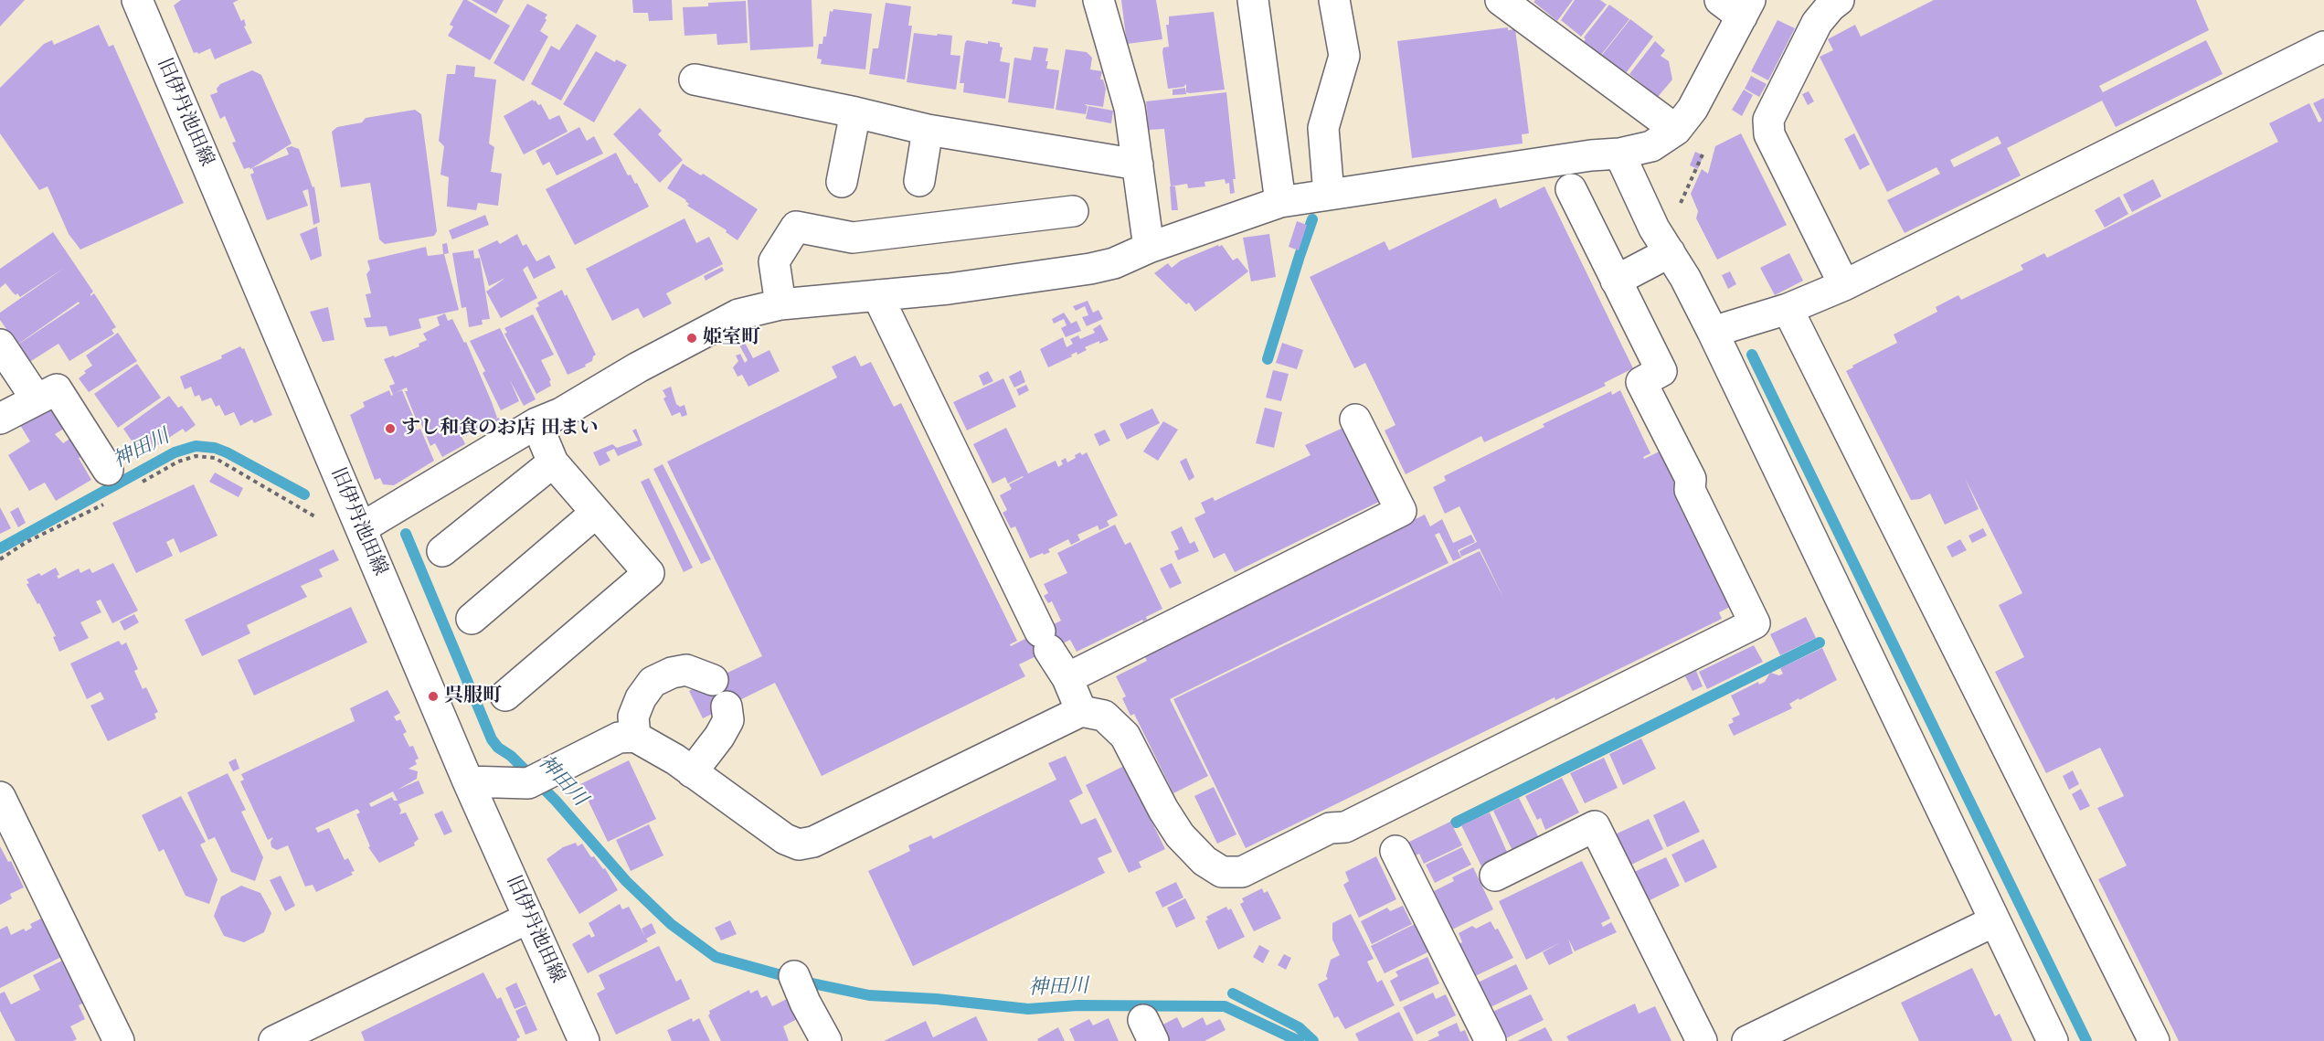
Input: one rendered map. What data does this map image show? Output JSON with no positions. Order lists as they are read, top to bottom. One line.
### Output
{"streets":{"street":["旧伊丹池田線"]},"water":["神田川"],"places":["姫室町","すし和食のお店 田まい","呉服町"]}
